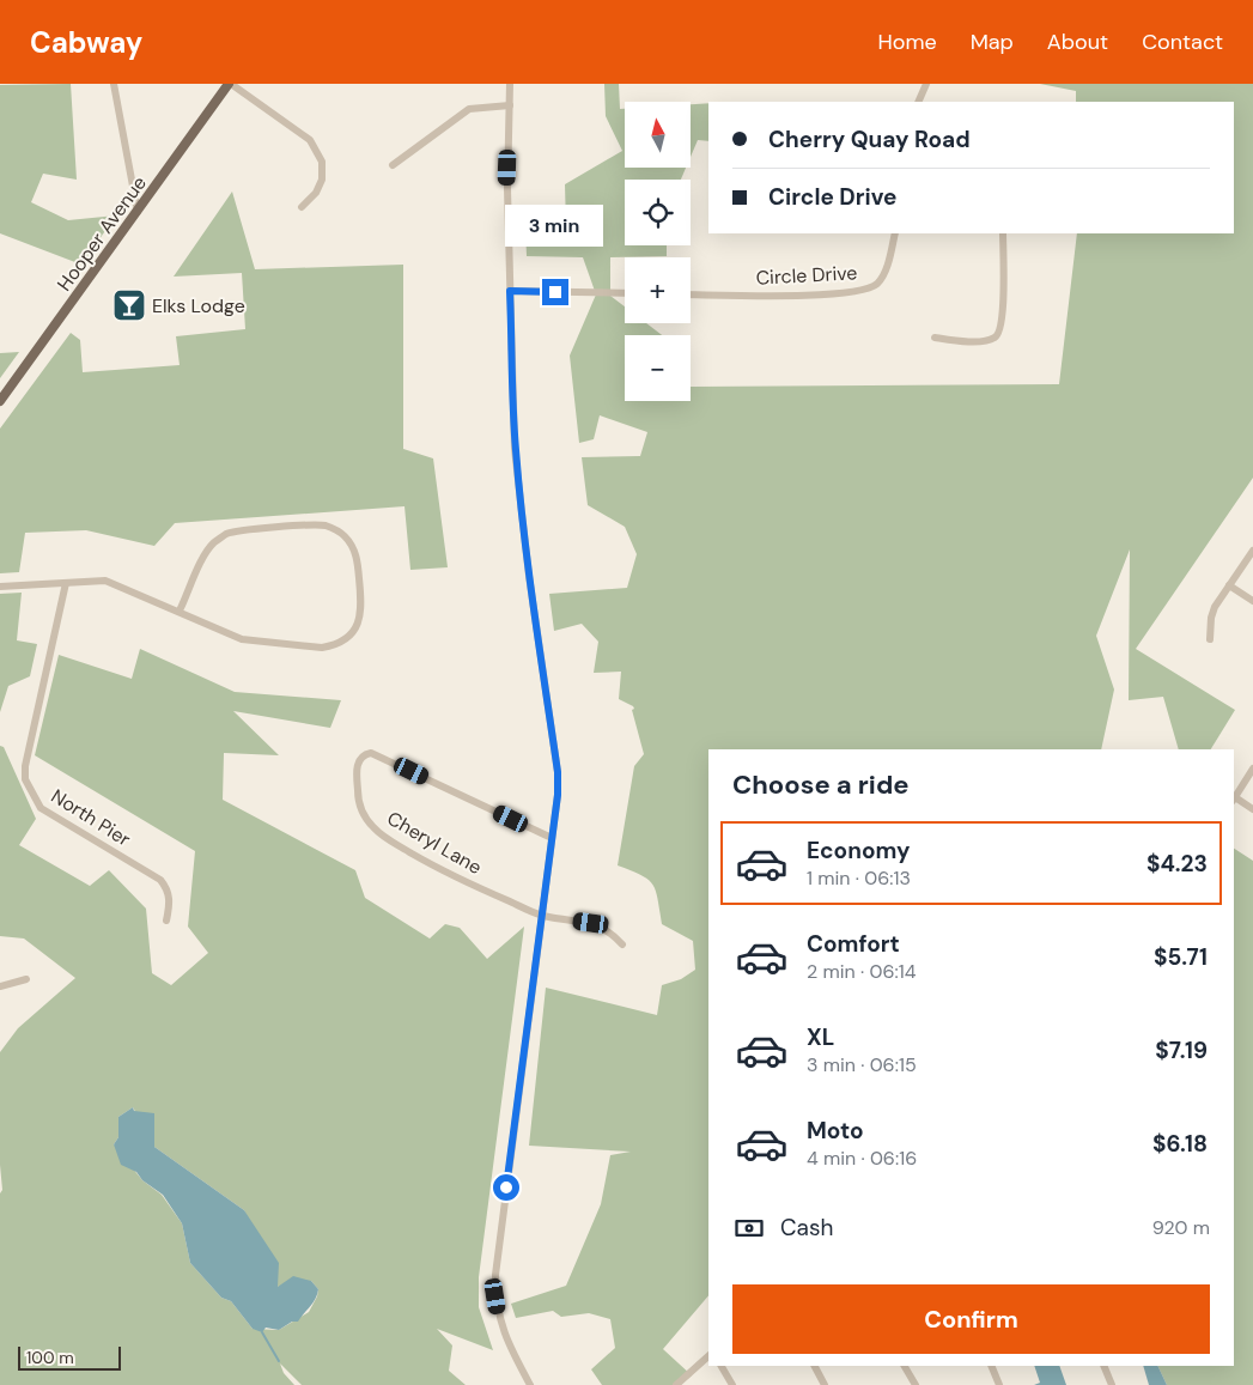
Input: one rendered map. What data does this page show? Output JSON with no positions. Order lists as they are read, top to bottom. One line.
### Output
{"streets":{"main road":["Hooper Avenue"],"street":["Circle Drive","North Pier","Cheryl Lane"]},"places":{"bar":["Elks Lodge"]},"scale_bar":"100 m","north":"top","page":{"header":"Cabway","nav":["Home","Map","About","Contact"],"map_buttons":["+","−"],"banner":["Cherry Quay Road","Circle Drive"],"bubble":"3 min","heading":"Choose a ride","list":[{"name":"Economy","note":"1 min · 06:13","value":"$4.23"},{"name":"Comfort","note":"2 min · 06:14","value":"$5.71"},{"name":"XL","note":"3 min · 06:15","value":"$7.19"},{"name":"Moto","note":"4 min · 06:16","value":"$6.18"}],"pay":["Cash","920 m"],"buttons":"Confirm","scale":"100 m"}}
